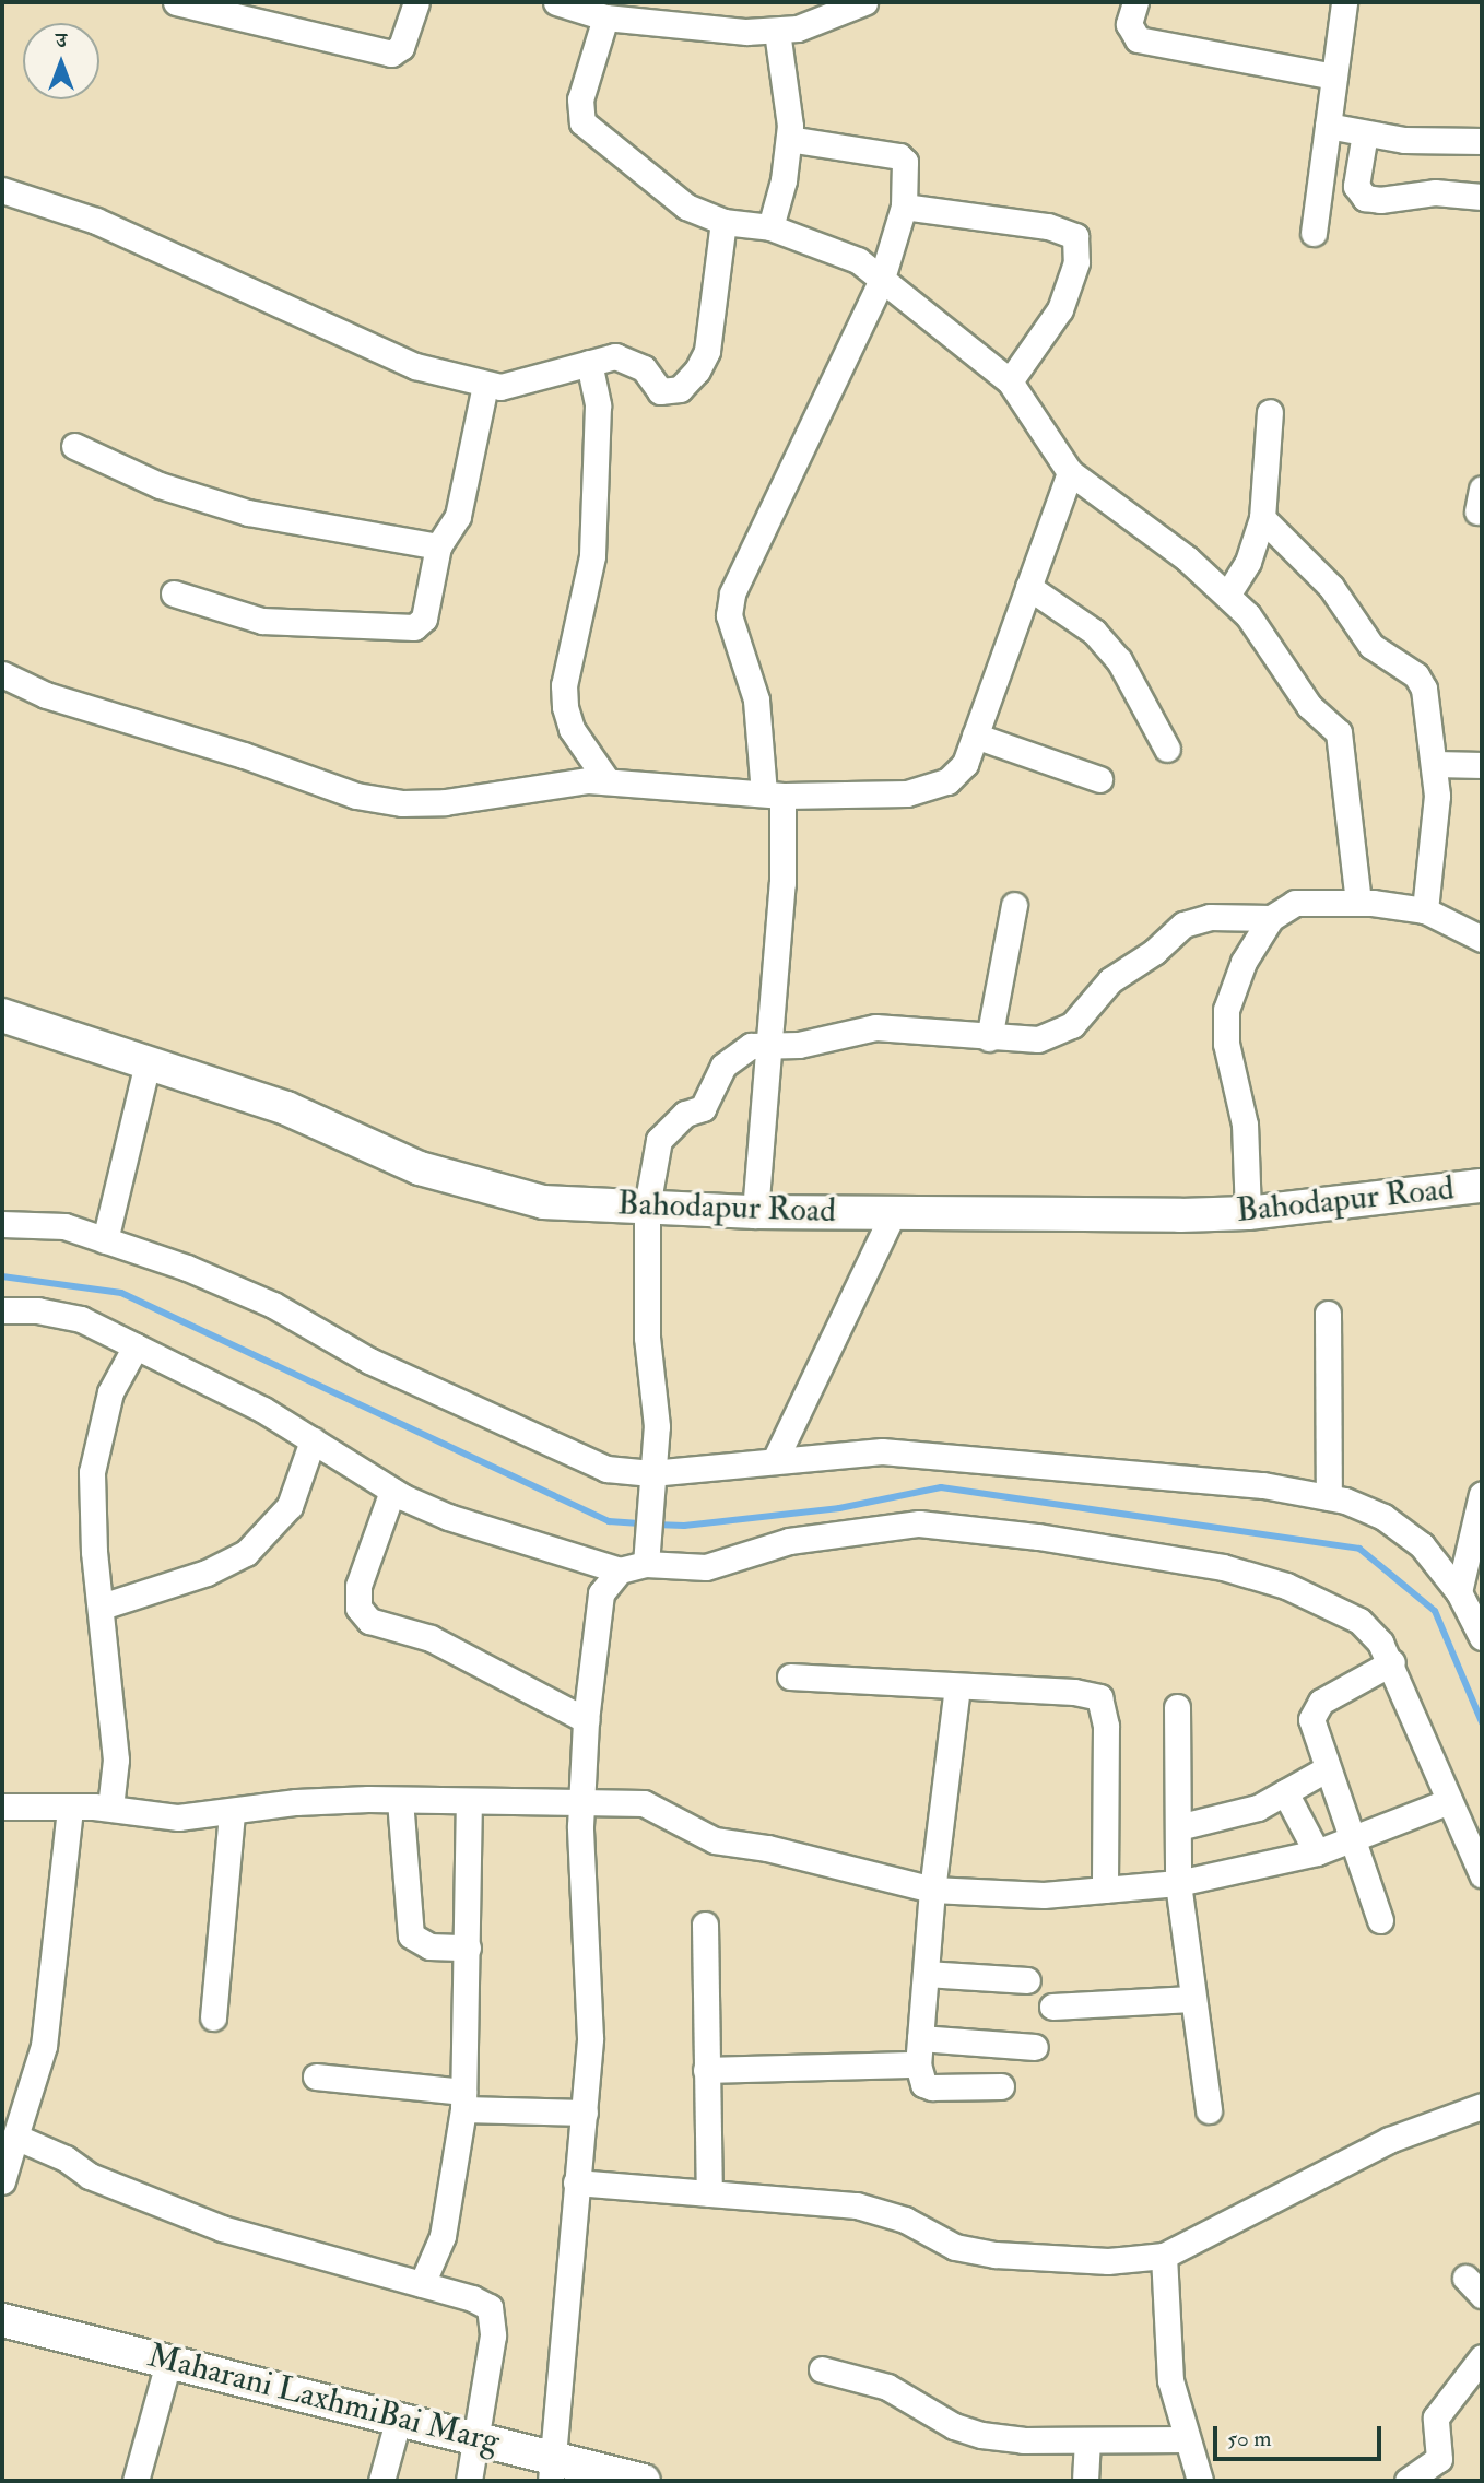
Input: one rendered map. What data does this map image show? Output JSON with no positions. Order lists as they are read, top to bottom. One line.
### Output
{"streets":{"main road":["Bahodapur Road","Maharani LaxhmiBai Marg"]},"scale_bar":"50 m","north":"top"}
